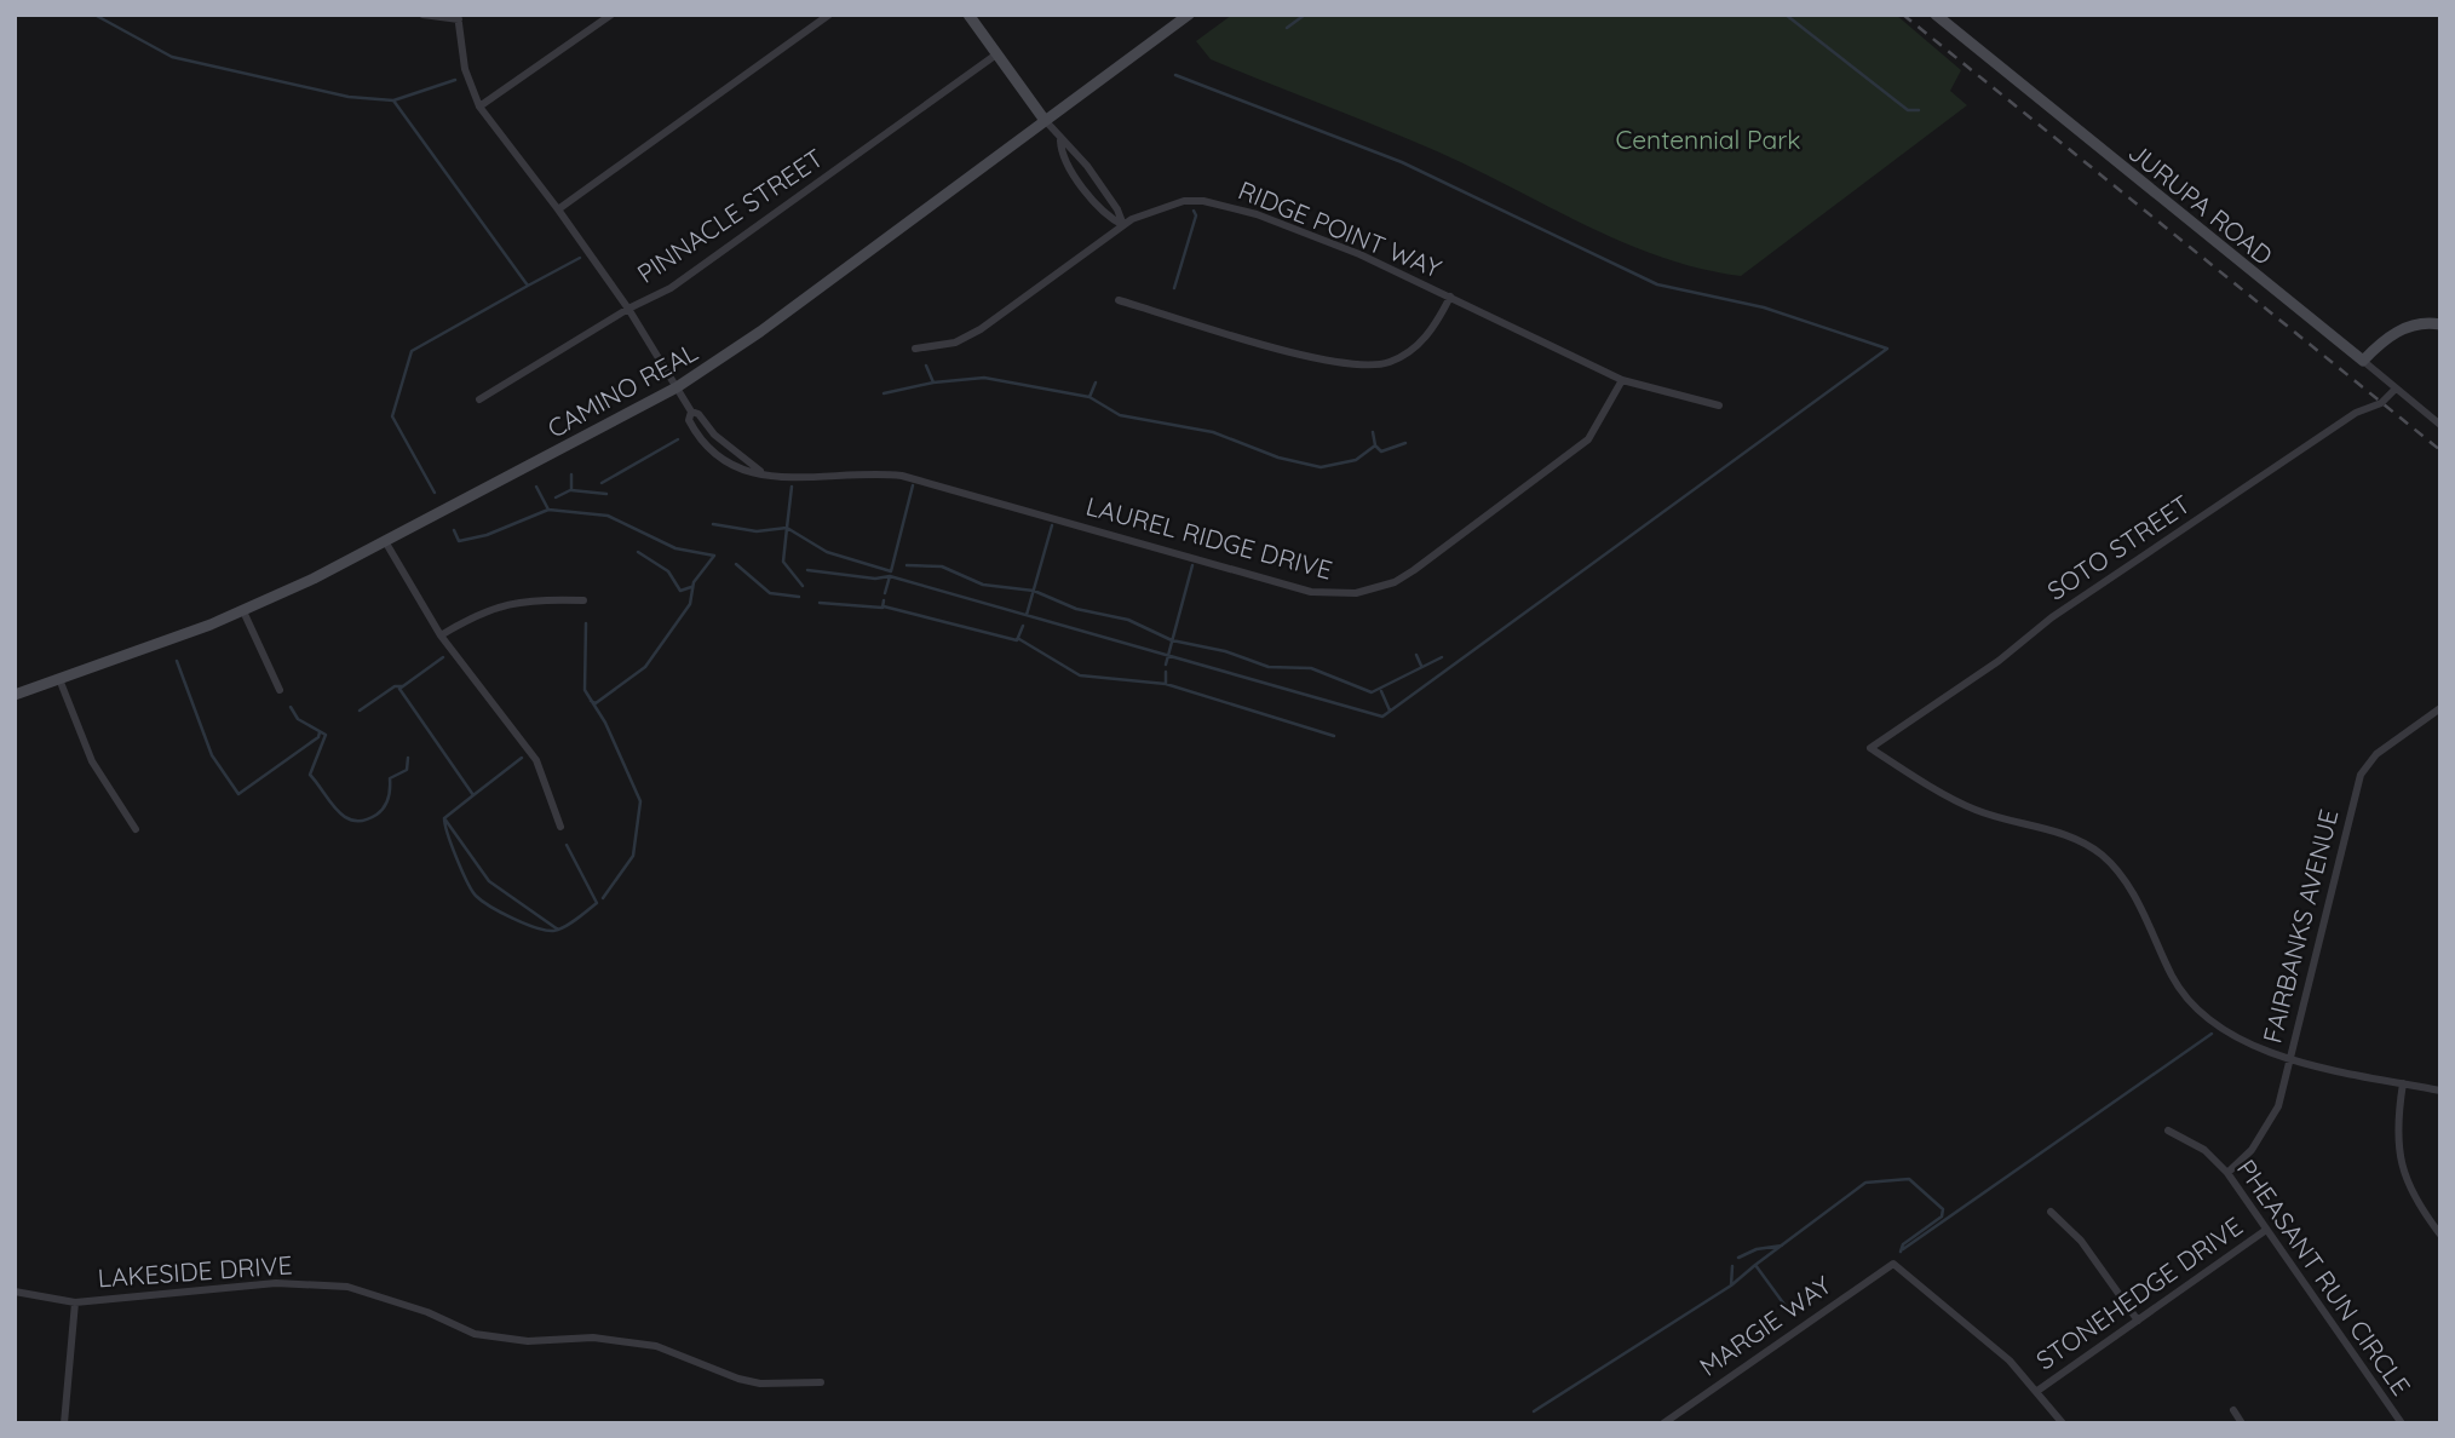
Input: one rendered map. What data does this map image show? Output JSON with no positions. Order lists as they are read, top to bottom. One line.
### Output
{"streets":{"main road":["JURUPA ROAD","CAMINO REAL"],"street":["PINNACLE STREET","RIDGE POINT WAY","LAUREL RIDGE DRIVE","SOTO STREET","FAIRBANKS AVENUE","LAKESIDE DRIVE","PHEASANT RUN CIRCLE","STONEHEDGE DRIVE","MARGIE WAY"]},"crossings":[["JURUPA ROAD","SOTO STREET"],["PINNACLE STREET","LAUREL RIDGE DRIVE"],["RIDGE POINT WAY","LAUREL RIDGE DRIVE"],["CAMINO REAL","LAUREL RIDGE DRIVE"],["SOTO STREET","FAIRBANKS AVENUE"],["FAIRBANKS AVENUE","PHEASANT RUN CIRCLE"],["PHEASANT RUN CIRCLE","STONEHEDGE DRIVE"],["STONEHEDGE DRIVE","MARGIE WAY"]],"parks":["Centennial Park"]}
